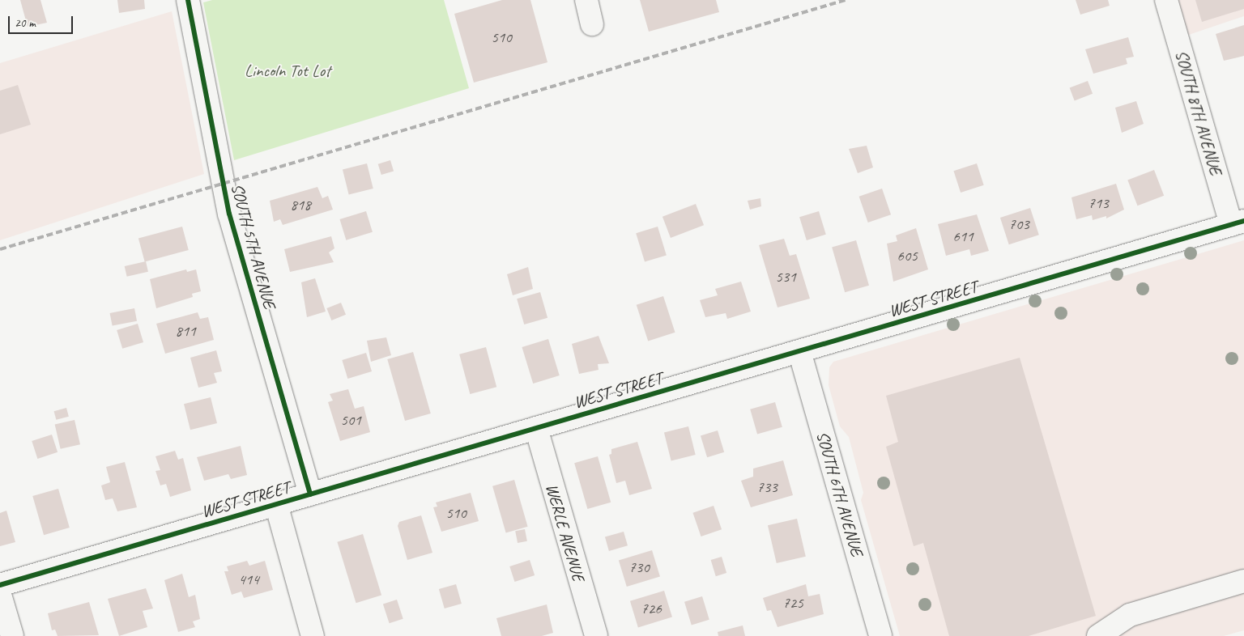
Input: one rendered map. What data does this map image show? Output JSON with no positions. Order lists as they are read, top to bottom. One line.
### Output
{"streets":{"street":["SOUTH 8TH AVENUE","SOUTH 5TH AVENUE","WEST STREET","SOUTH 6TH AVENUE","WERLE AVENUE"]},"crossings":[["SOUTH 8TH AVENUE","WEST STREET"],["SOUTH 5TH AVENUE","WEST STREET"],["WEST STREET","SOUTH 6TH AVENUE"],["WEST STREET","WERLE AVENUE"]],"parks":["Lincoln Tot Lot"],"house_numbers":["510","713","818","703","611","605","531","811","501","733","510","730","414","725","726"],"scale_bar":"20 m"}
